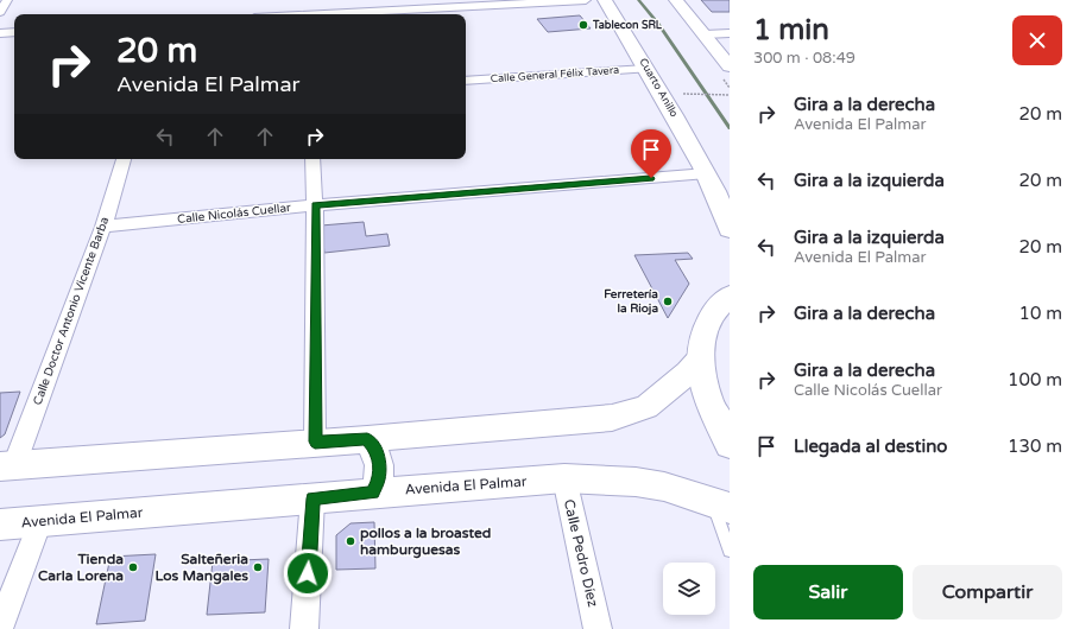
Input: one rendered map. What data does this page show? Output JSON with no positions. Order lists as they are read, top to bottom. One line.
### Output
{"streets":{"highway":["Cuarto Anillo"],"street":["Calle General Félix Tavera","Calle Nicolás Cuellar","Calle Doctor Antonio Vicente Barba","Avenida El Palmar","Calle Pedro Díez"]},"crossings":[["Calle General Félix Tavera","Cuarto Anillo"],["Cuarto Anillo","Calle Nicolás Cuellar"],["Calle Nicolás Cuellar","Calle Doctor Antonio Vicente Barba"],["Avenida El Palmar","Calle Pedro Díez"]],"places":["Tablecon SRL","Ferretería la Rioja","pollos a la broasted hamburguesas","Tienda Carla Lorena","Salteñeria Los Mangales"],"page":{"heading":["1 min","300 m · 08:49"],"turn":["20 m","Avenida El Palmar"],"list":[{"name":"Gira a la derecha","note":"Avenida El Palmar","value":"20 m"},{"name":"Gira a la izquierda","value":"20 m"},{"name":"Gira a la izquierda","note":"Avenida El Palmar","value":"20 m"},{"name":"Gira a la derecha","value":"10 m"},{"name":"Gira a la derecha","note":"Calle Nicolás Cuellar","value":"100 m"},{"name":"Llegada al destino","value":"130 m"}],"buttons":["Salir","Compartir"]}}
